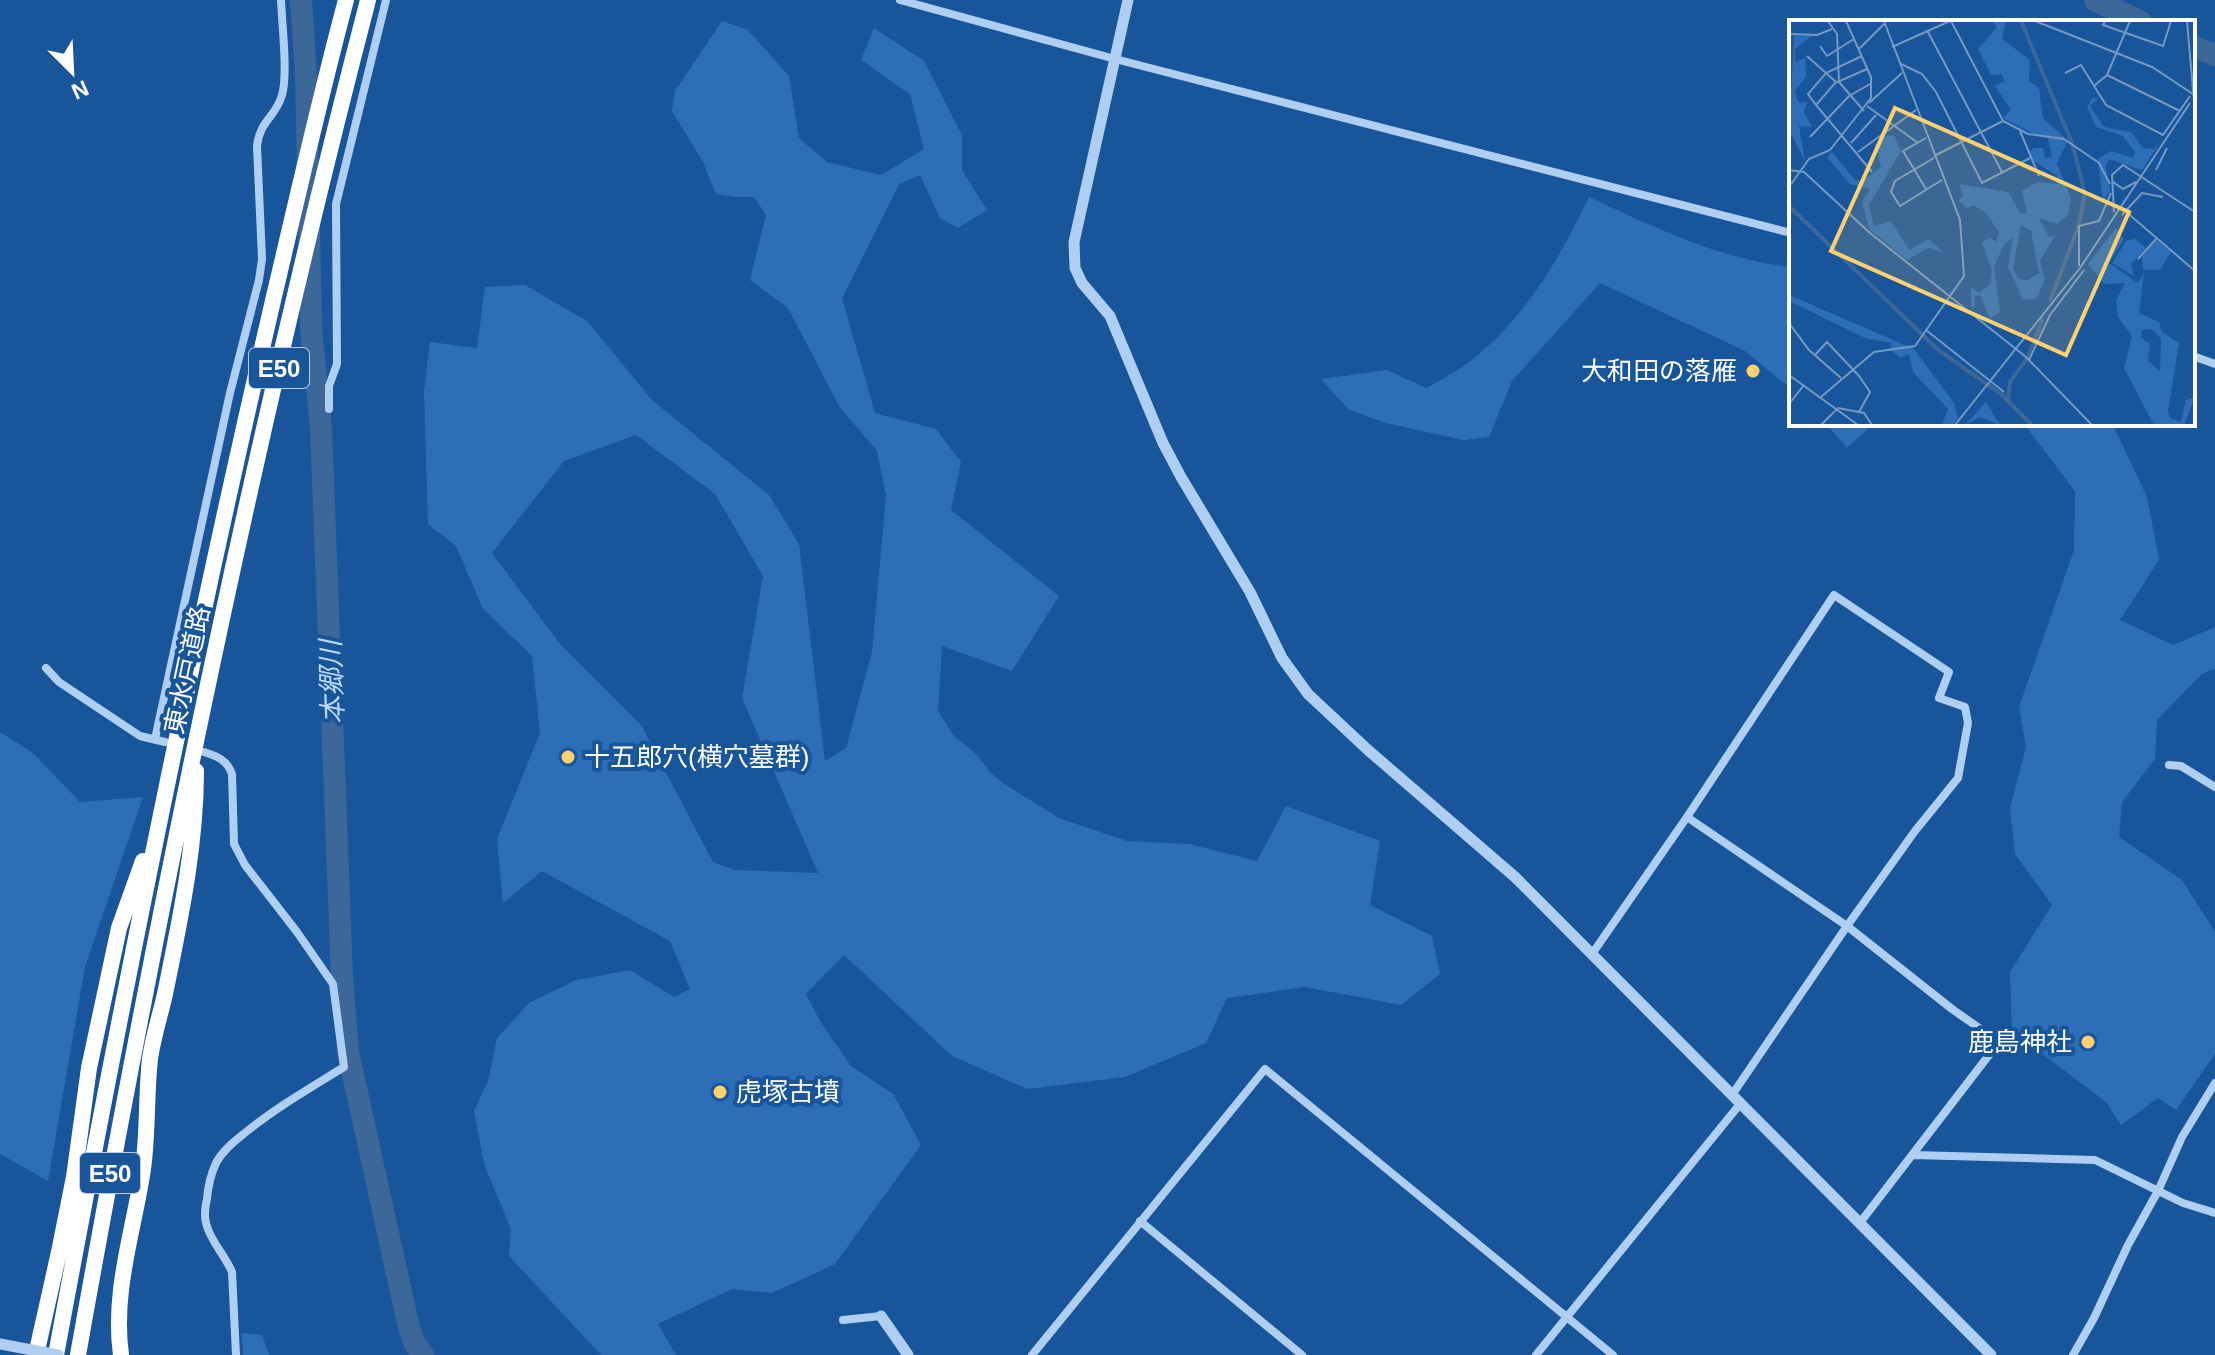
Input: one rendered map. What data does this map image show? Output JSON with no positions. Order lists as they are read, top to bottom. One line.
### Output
{"streets":{"highway":["E50","東水戸道路"]},"water":["本郷川"],"places":["大和田の落雁","十五郎穴(横穴墓群)","鹿島神社","虎塚古墳"],"north":"bottom right"}
